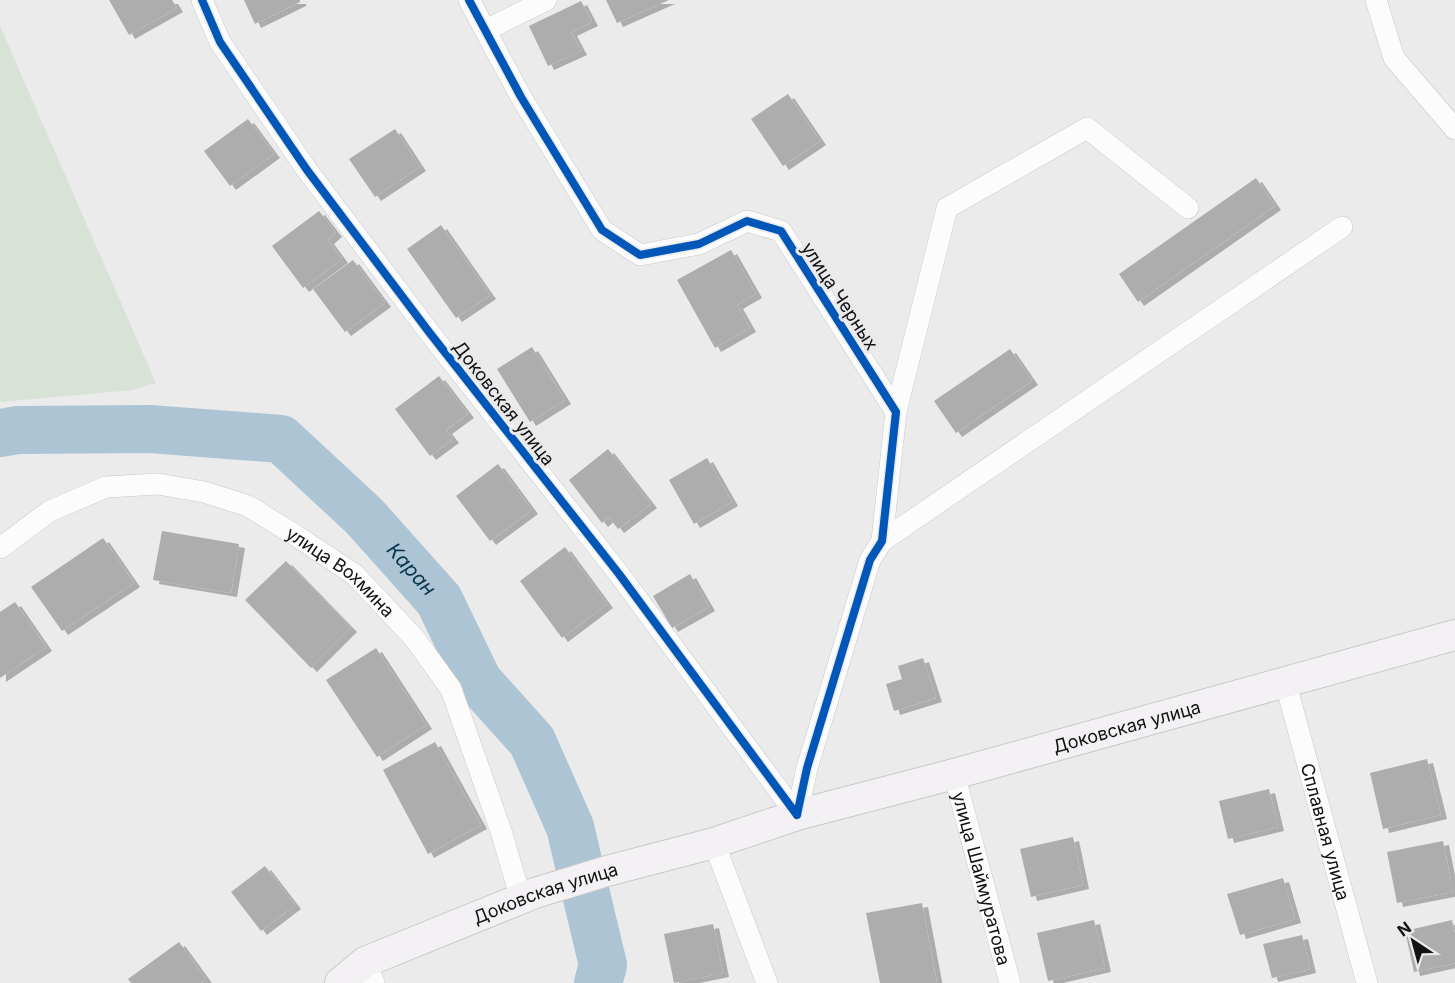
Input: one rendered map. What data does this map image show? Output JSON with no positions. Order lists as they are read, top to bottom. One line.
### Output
{"streets":{"main road":["Доковская улица"],"street":["улица Черных","улица Вохмина","Сплавная улица","улица Шаймуратова"]},"crossings":[["Доковская улица","улица Вохмина"],["Доковская улица","Сплавная улица"],["Доковская улица","улица Шаймуратова"]],"water":["Каран"],"north":"top left"}
